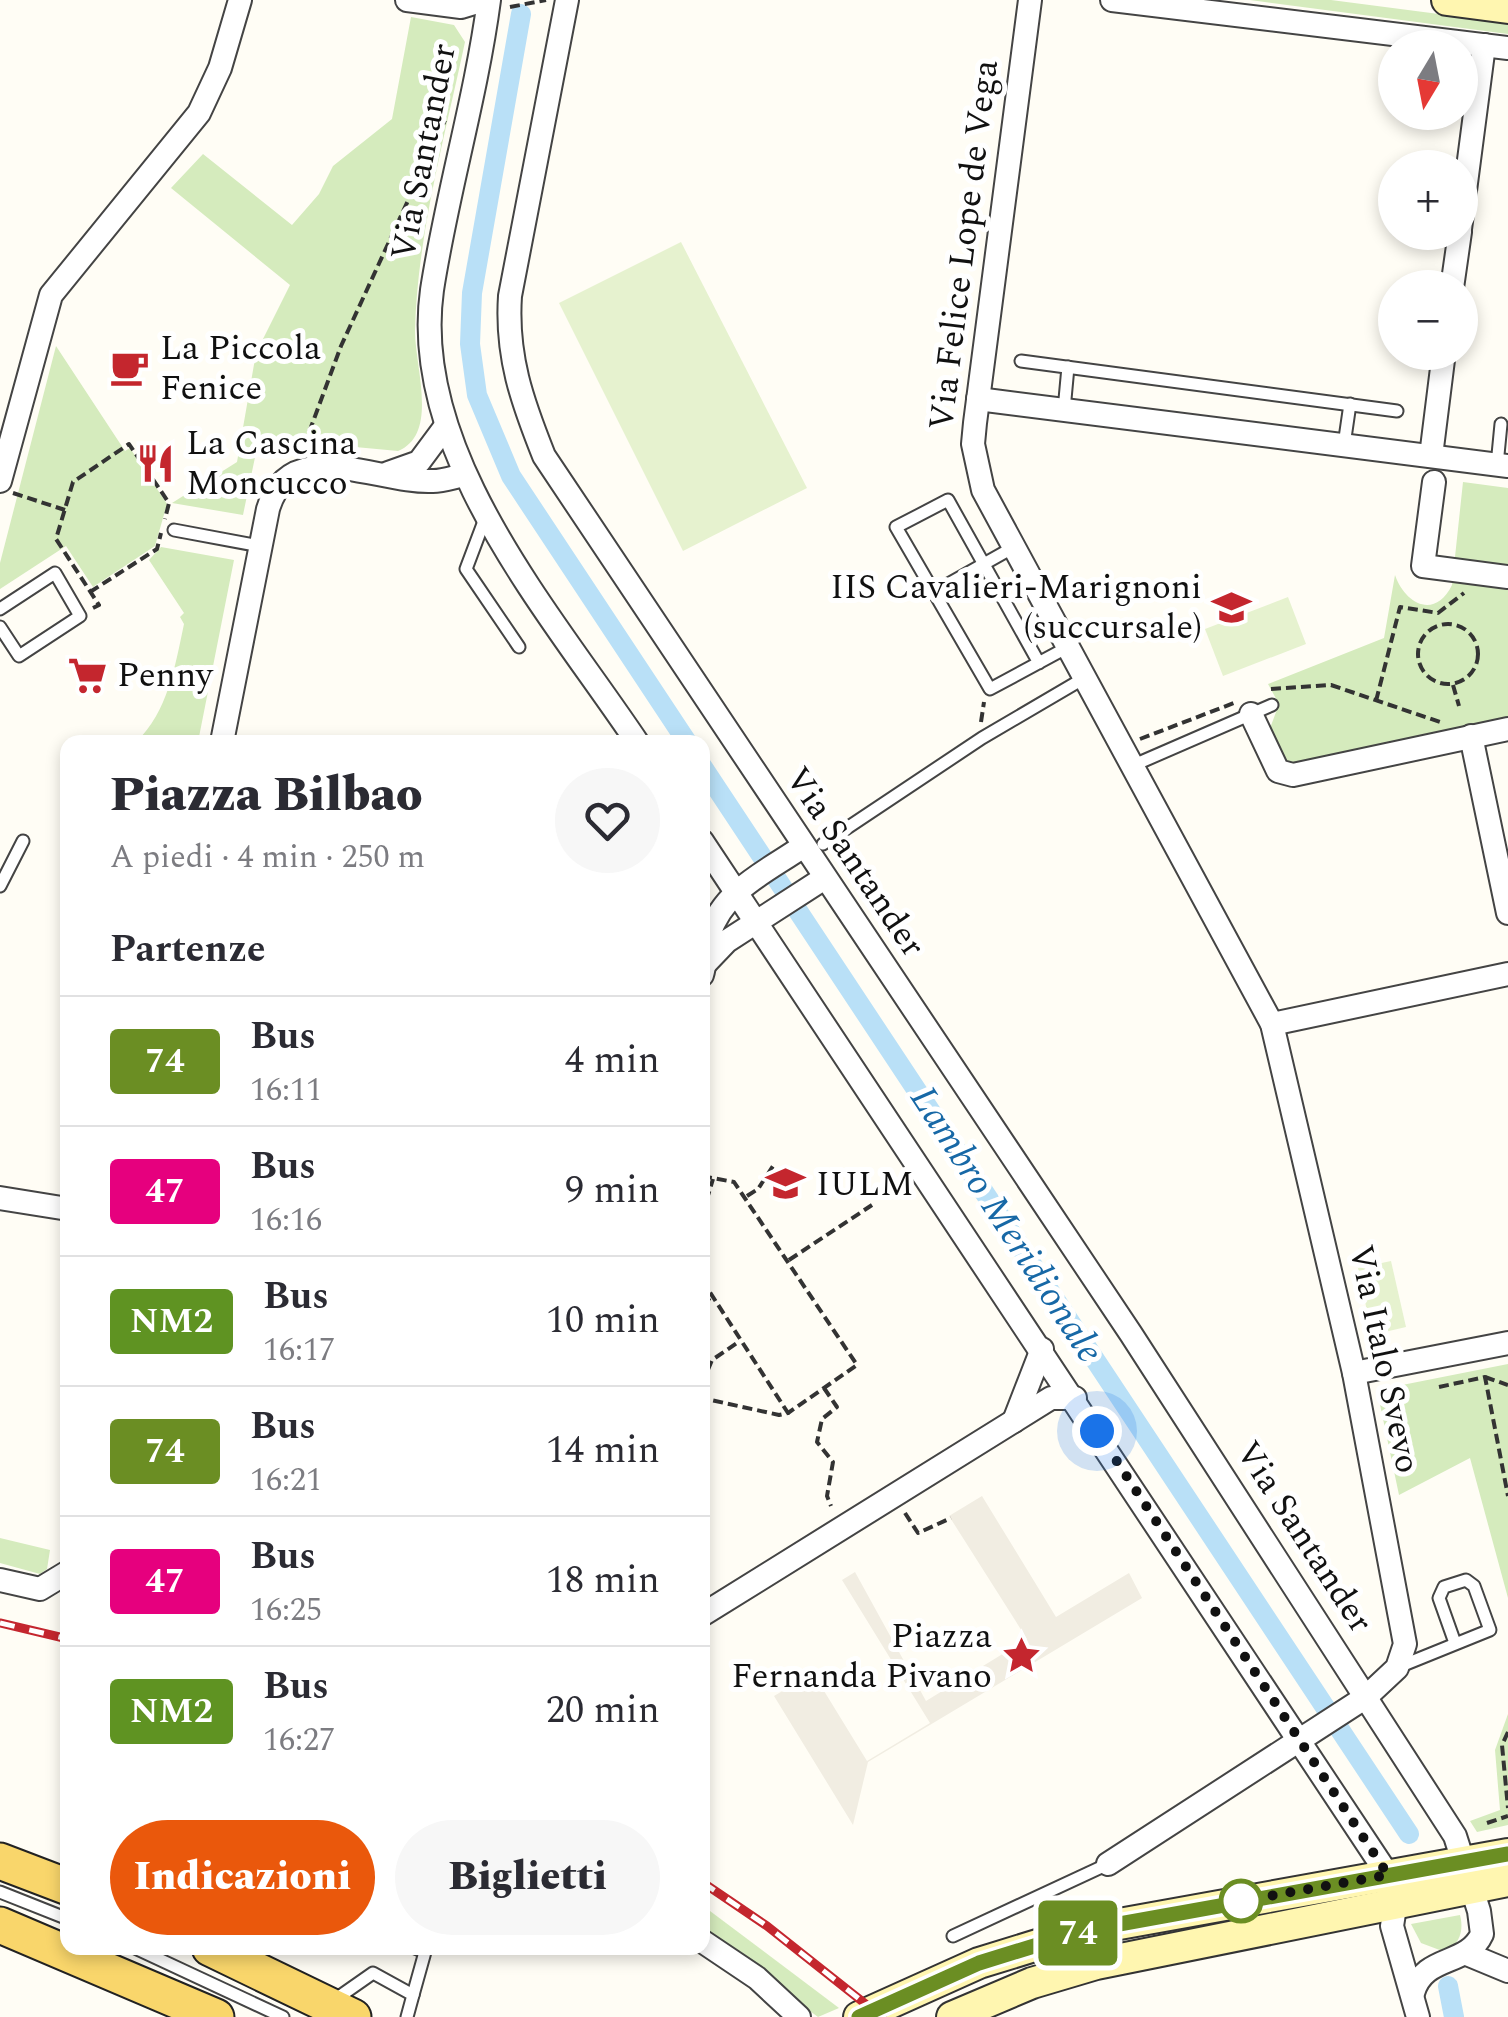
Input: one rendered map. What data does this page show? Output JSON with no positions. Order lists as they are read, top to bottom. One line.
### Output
{"streets":{"street":["Via Santander","Via Felice Lope de Vega","Via Italo Svevo"]},"crossings":[["Via Felice Lope de Vega","Via Italo Svevo"]],"water":["Lambro Meridionale"],"places":{"cafe":["La Piccola Fenice"],"restaurant":["La Cascina Moncucco"],"school or university":["IIS Cavalieri-Marignoni (succursale)","IULM"],"supermarket":["Penny"],"place":["Piazza Fernanda Pivano"]},"lines":["bus line 74"],"north":"bottom","page":{"on_map":"74","map_buttons":["+","−"],"heading":[["Piazza Bilbao","A piedi · 4 min · 250 m"],"Partenze"],"list":[{"mark":"74","name":"Bus","note":"16:11","value":"4 min"},{"mark":"47","name":"Bus","note":"16:16","value":"9 min"},{"mark":"NM2","name":"Bus","note":"16:17","value":"10 min"},{"mark":"74","name":"Bus","note":"16:21","value":"14 min"},{"mark":"47","name":"Bus","note":"16:25","value":"18 min"},{"mark":"NM2","name":"Bus","note":"16:27","value":"20 min"}],"buttons":["Indicazioni","Biglietti"]}}
